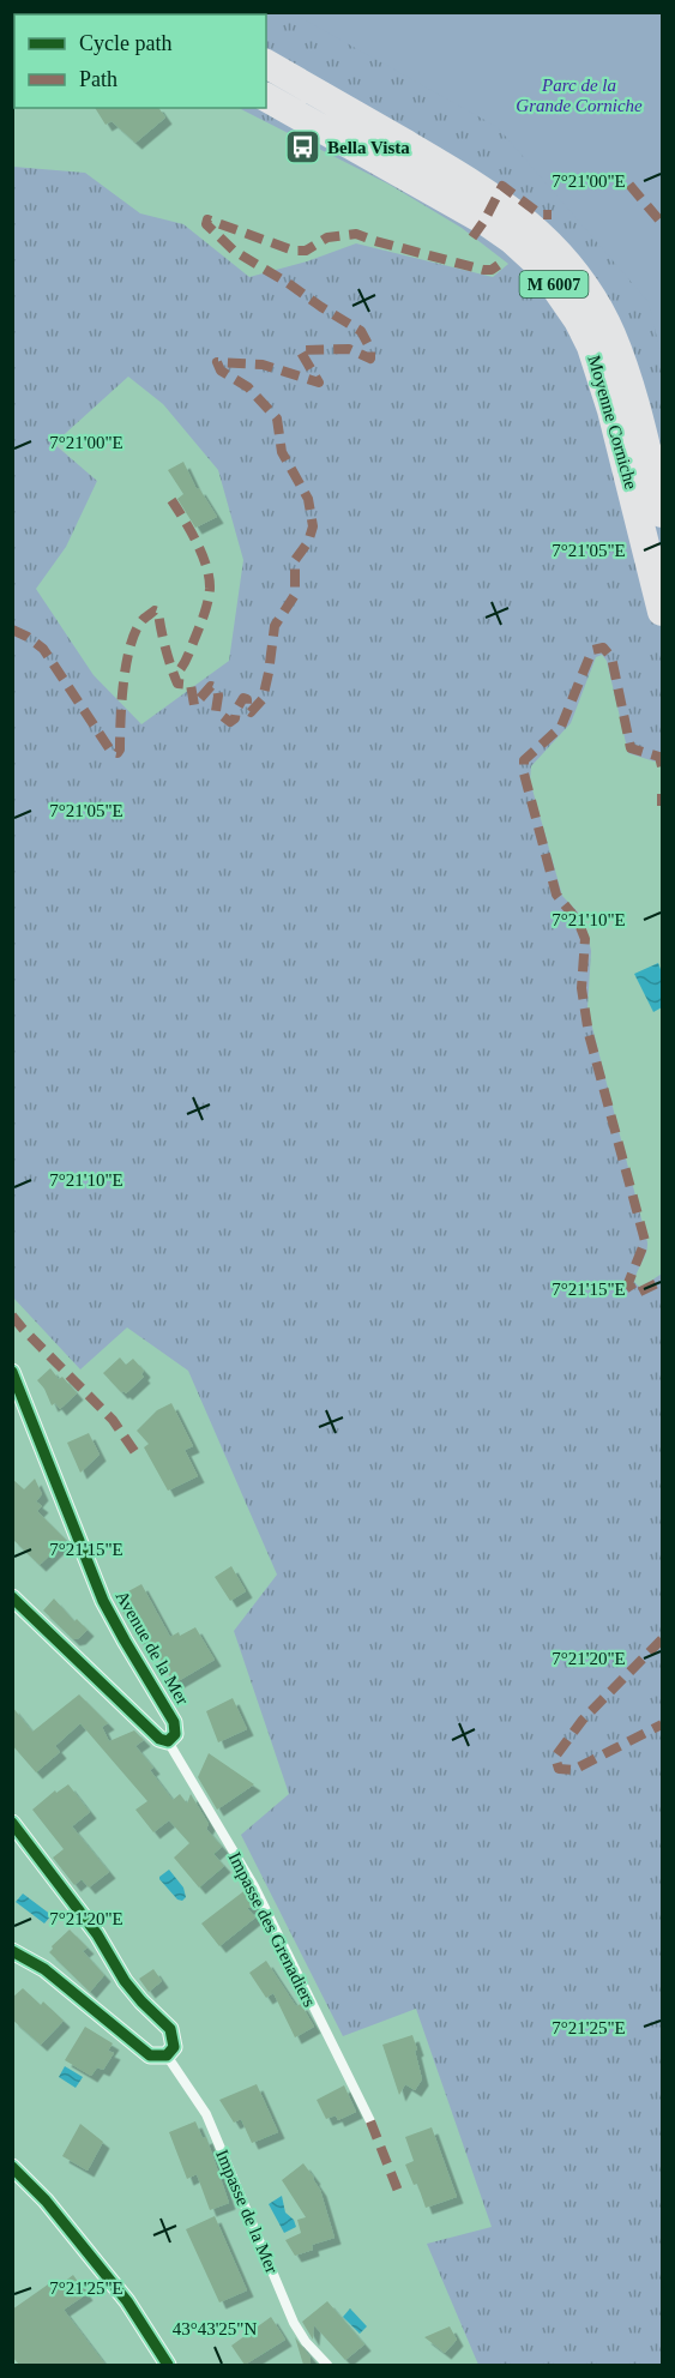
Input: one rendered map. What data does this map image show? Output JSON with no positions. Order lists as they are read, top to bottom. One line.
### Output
{"streets":{"main road":["M 6007","Moyenne Corniche"],"street":["Avenue de la Mer"],"lane":["Impasse des Grenadiers","Impasse de la Mer"]},"crossings":[["Avenue de la Mer","Impasse des Grenadiers"]],"parks":["Parc de la Grande Corniche"],"places":{"bus stop":["Bella Vista"]},"legend":["Cycle path","Path"],"coordinates":["7°21'00\"E","7°21'05\"E","7°21'10\"E","7°21'15\"E","7°21'20\"E","7°21'25\"E","43°43'25\"N"]}
